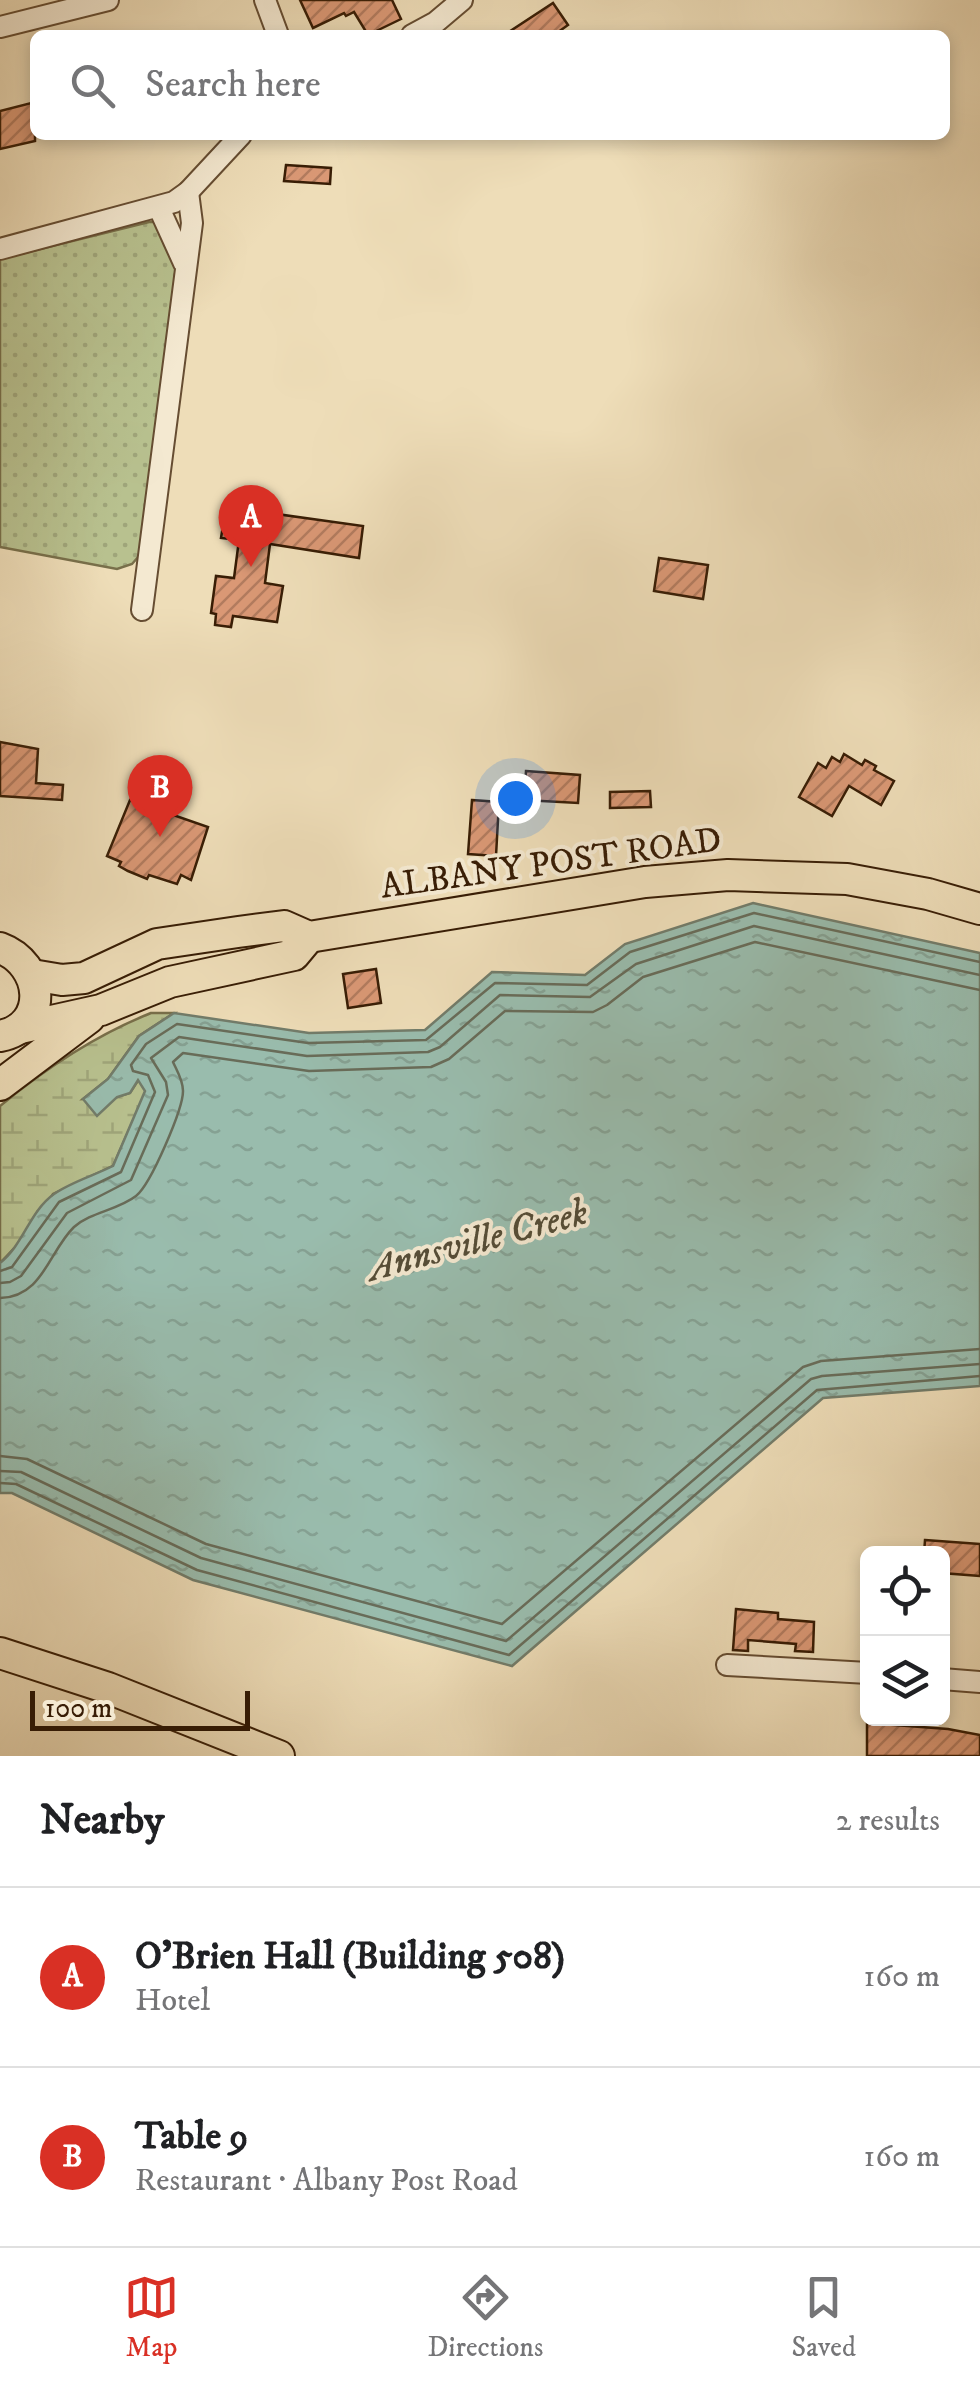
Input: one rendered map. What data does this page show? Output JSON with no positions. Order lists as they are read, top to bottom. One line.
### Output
{"streets":{"highway":["ALBANY POST ROAD"]},"water":["Annsville Creek"],"scale_bar":"100 m","page":{"search":"Search here","pins":["A","B"],"scale":"100 m","heading":["Nearby","2 results"],"list":[{"mark":"A","name":"O'Brien Hall (Building 508)","note":"Hotel","value":"160 m"},{"mark":"B","name":"Table 9","note":"Restaurant · Albany Post Road","value":"160 m"}],"nav":["Map","Directions","Saved"]}}
